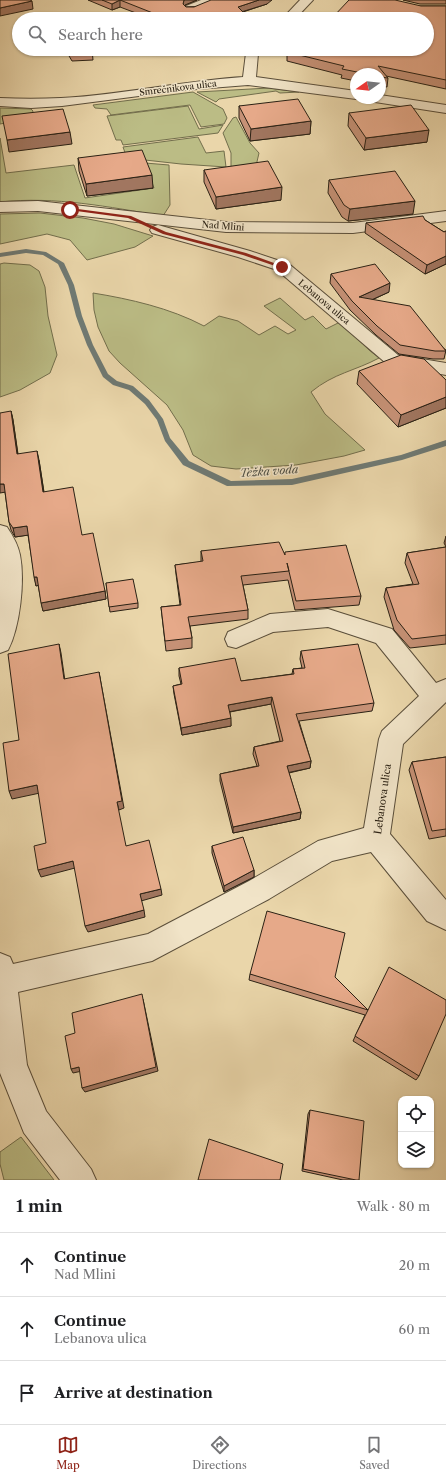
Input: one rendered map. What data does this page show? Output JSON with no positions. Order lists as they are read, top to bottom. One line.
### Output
{"streets":{"street":["Smrečnikova ulica","Nad Mlini","Lebanova ulica"]},"crossings":[["Nad Mlini","Lebanova ulica"]],"water":["Težka voda"],"north":"left","page":{"search":"Search here","heading":["1 min","Walk · 80 m"],"list":[["Continue","Nad Mlini","20 m"],["Continue","Lebanova ulica","60 m"],"Arrive at destination"],"nav":["Map","Directions","Saved"]}}
